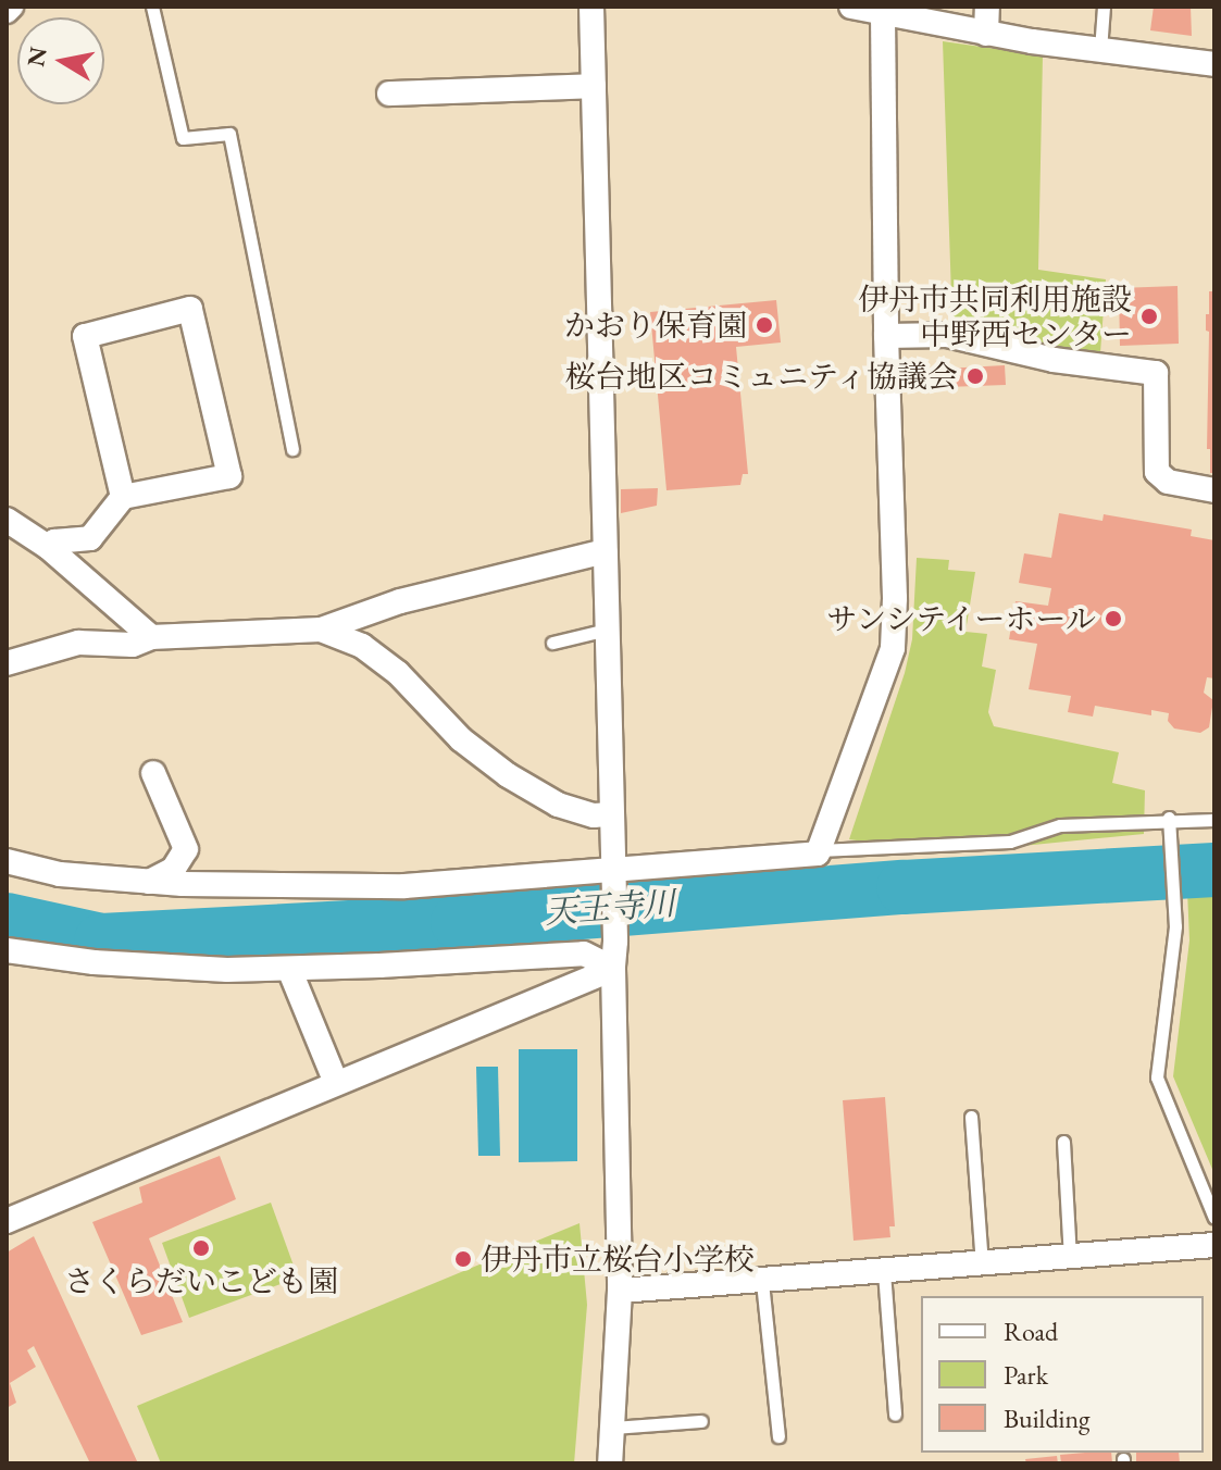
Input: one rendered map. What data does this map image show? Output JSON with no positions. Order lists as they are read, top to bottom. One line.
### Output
{"water":["天王寺川"],"places":["伊丹市共同利用施設 中野西センター","かおり保育園","桜台地区コミュニティ協議会","サンシテイーホール","さくらだいこども園","伊丹市立桜台小学校"],"legend":["Road","Park","Building"],"north":"left"}
